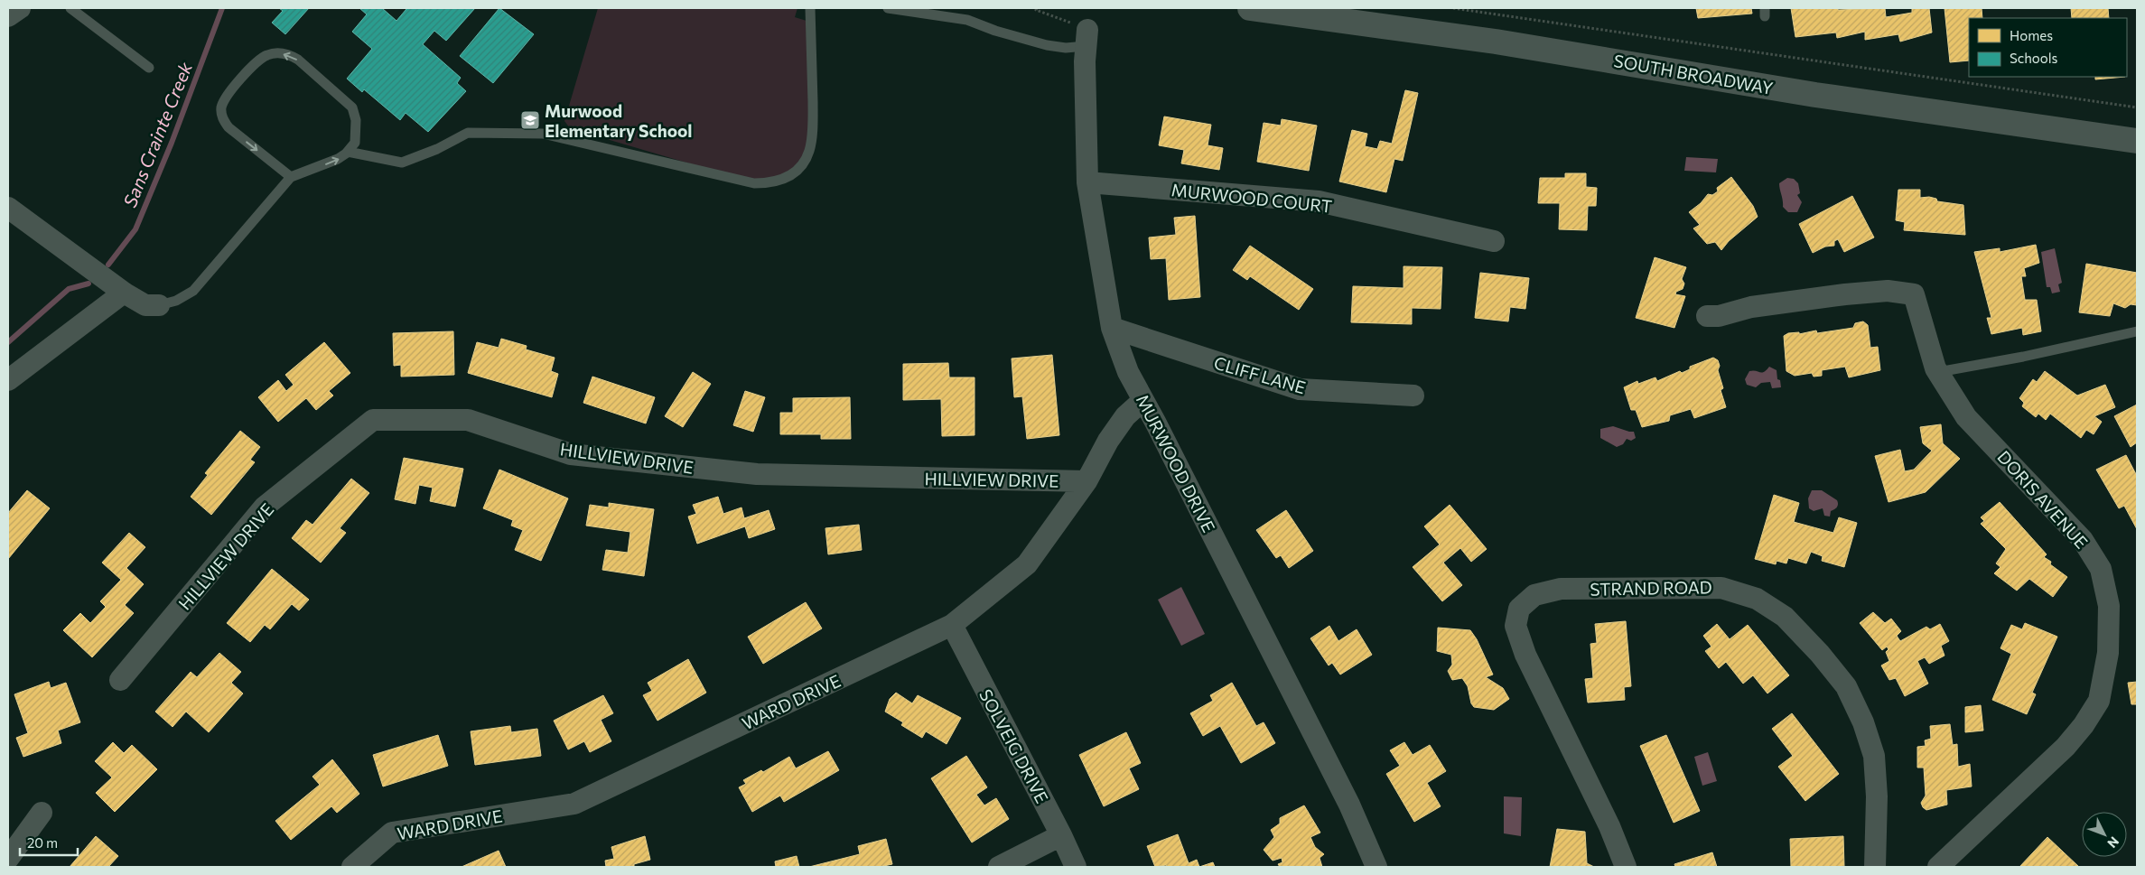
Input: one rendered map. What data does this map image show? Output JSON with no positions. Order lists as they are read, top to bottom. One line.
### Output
{"streets":{"main road":["SOUTH BROADWAY"],"street":["MURWOOD COURT","CLIFF LANE","HILLVIEW DRIVE","MURWOOD DRIVE","DORIS AVENUE","STRAND ROAD","WARD DRIVE","SOLVEIG DRIVE"]},"crossings":[["MURWOOD COURT","MURWOOD DRIVE"],["CLIFF LANE","MURWOOD DRIVE"],["HILLVIEW DRIVE","WARD DRIVE"],["MURWOOD DRIVE","WARD DRIVE"],["WARD DRIVE","SOLVEIG DRIVE"]],"water":["Sans Crainte Creek"],"places":{"school or university":["Murwood Elementary School"]},"legend":["Homes","Schools"],"scale_bar":"20 m","north":"bottom right"}
